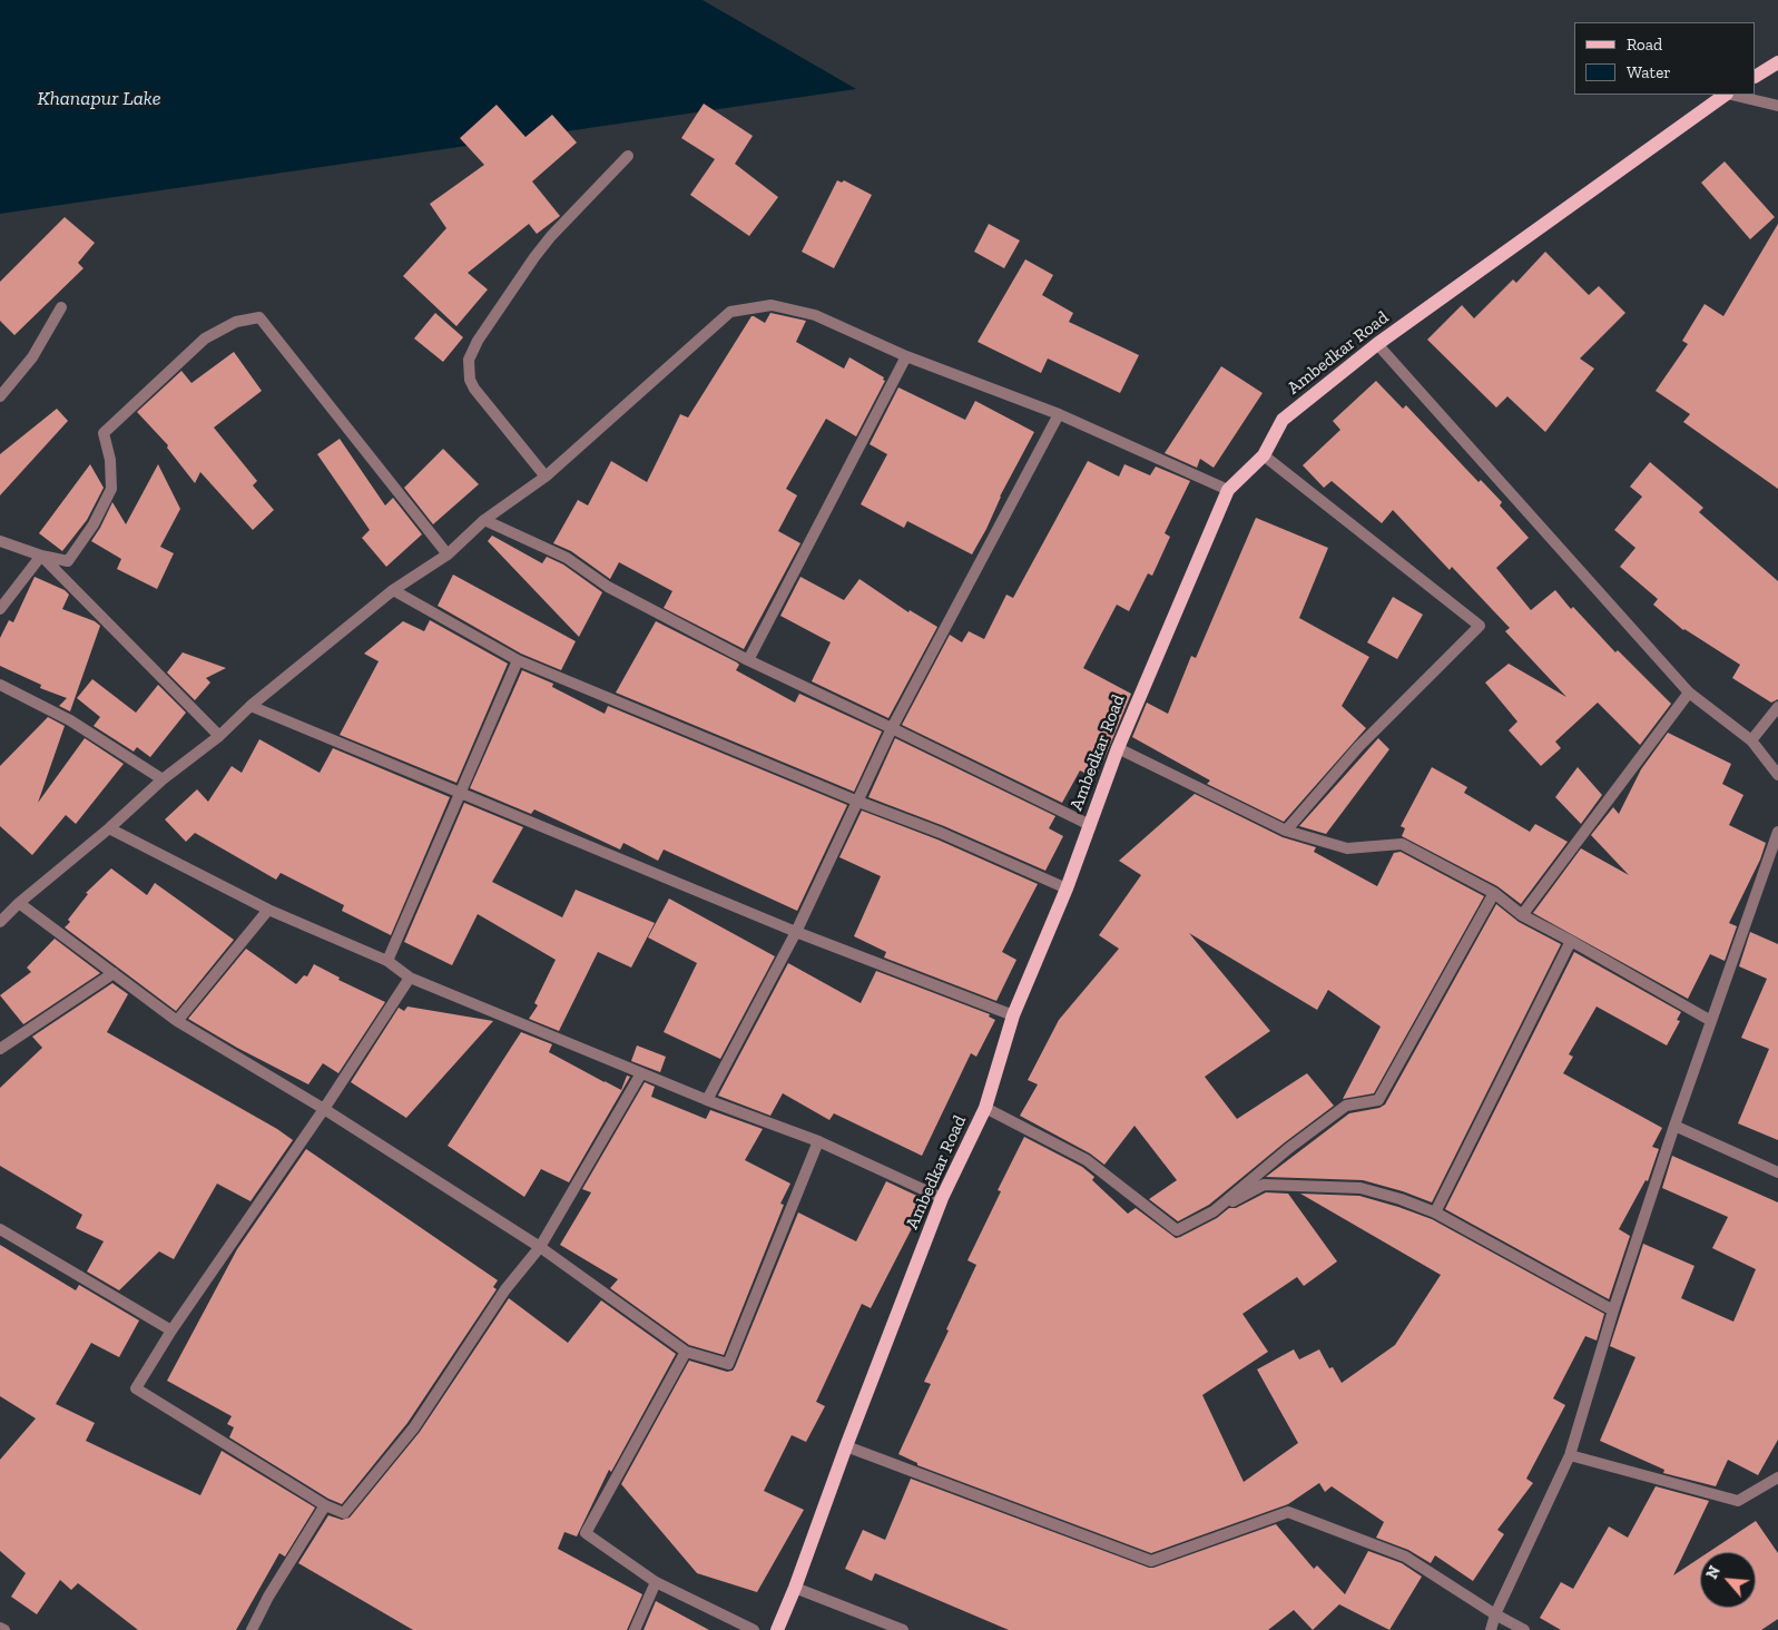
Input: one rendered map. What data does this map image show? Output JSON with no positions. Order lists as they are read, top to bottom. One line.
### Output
{"streets":{"main road":["Ambedkar Road"]},"water":["Khanapur Lake"],"legend":["Road","Water"],"north":"top left"}
